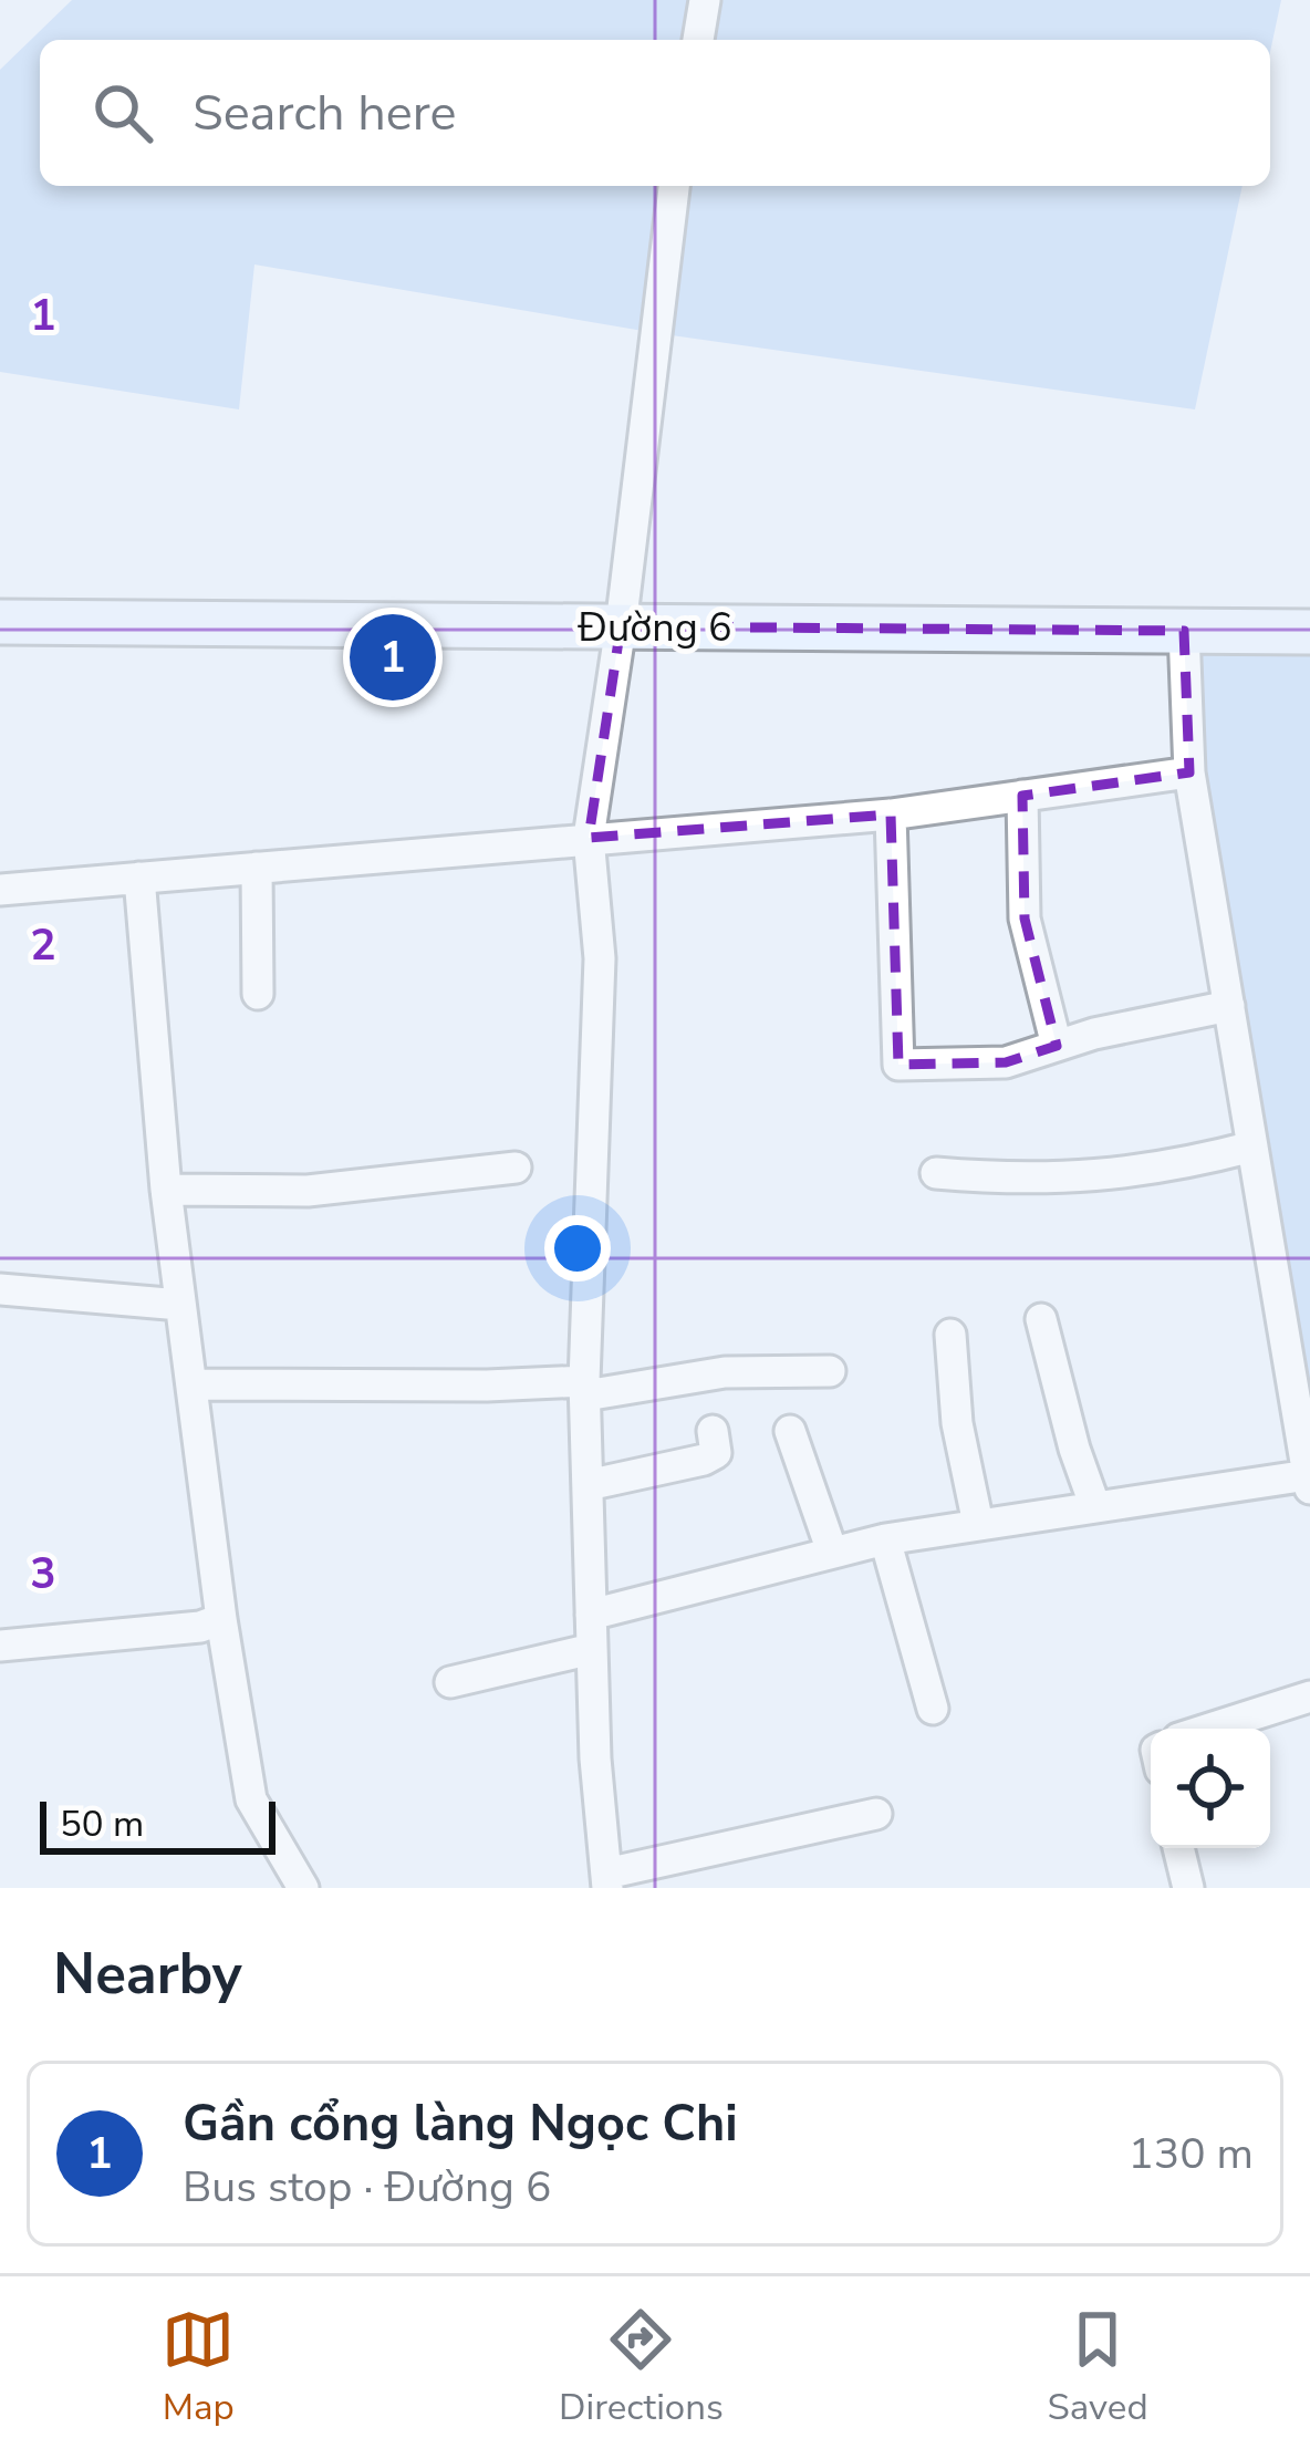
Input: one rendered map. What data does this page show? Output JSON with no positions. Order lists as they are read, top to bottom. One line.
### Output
{"streets":{"main road":["Đường 6"]},"scale_bar":"50 m","page":{"search":"Search here","pins":"1","scale":"50 m","heading":"Nearby","list":[{"mark":"1","name":"Gần cổng làng Ngọc Chi","note":"Bus stop · Đường 6","value":"130 m"}],"nav":["Map","Directions","Saved"]},"grid":{"rows":["1","2","3"]}}
